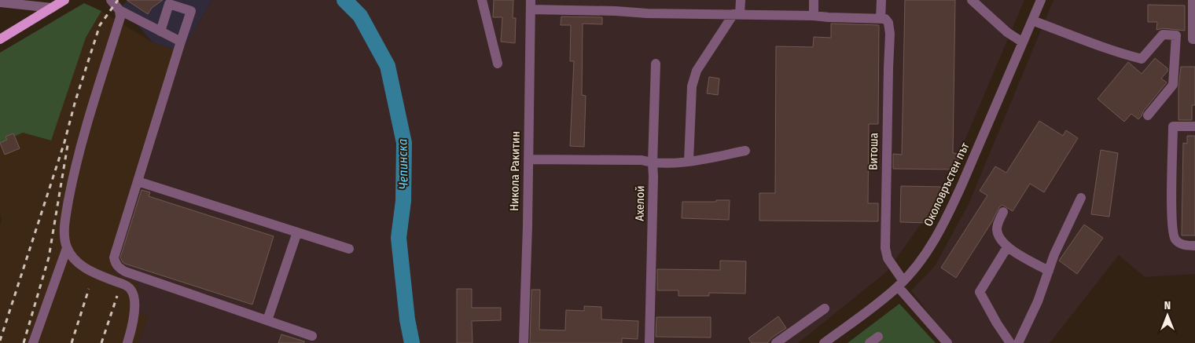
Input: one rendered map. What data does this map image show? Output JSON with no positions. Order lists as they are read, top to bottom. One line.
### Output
{"streets":{"street":["Витоша","Никола Ракитин","Околовръстен път","Ахелой"]},"crossings":[["Витоша","Околовръстен път"]],"water":["Чепинска"],"north":"top"}
